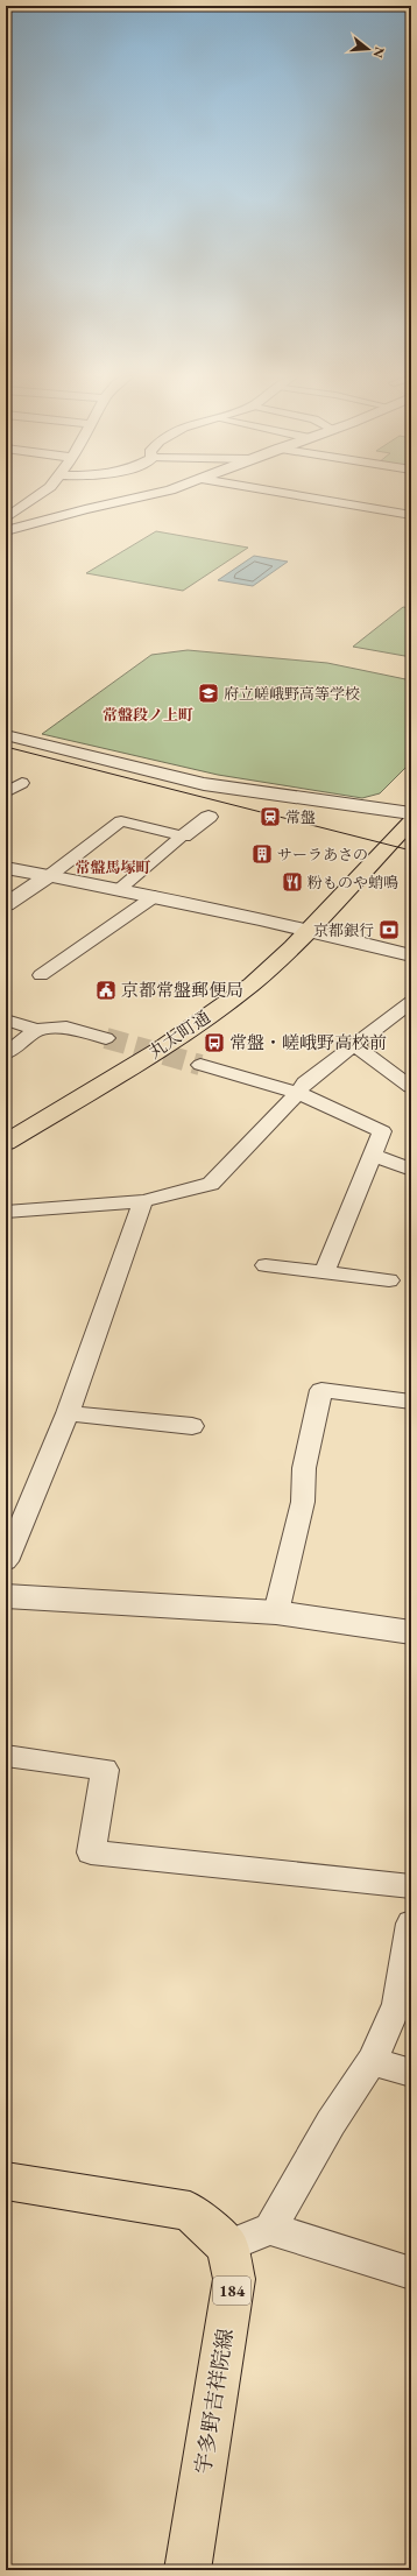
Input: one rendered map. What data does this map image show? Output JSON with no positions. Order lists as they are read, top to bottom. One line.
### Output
{"streets":{"main road":["丸太町通","184","宇多野吉祥院線"]},"districts":["常盤段ノ上町","常盤馬塚町"],"places":{"school or university":["府立嵯峨野高等学校"],"station":["常盤"],"building":["サーラあさの"],"restaurant":["粉ものや蛸鳴"],"bank":["京都銀行"],"public building":["京都常盤郵便局"],"bus stop":["常盤・嵯峨野高校前"]},"north":"right"}
